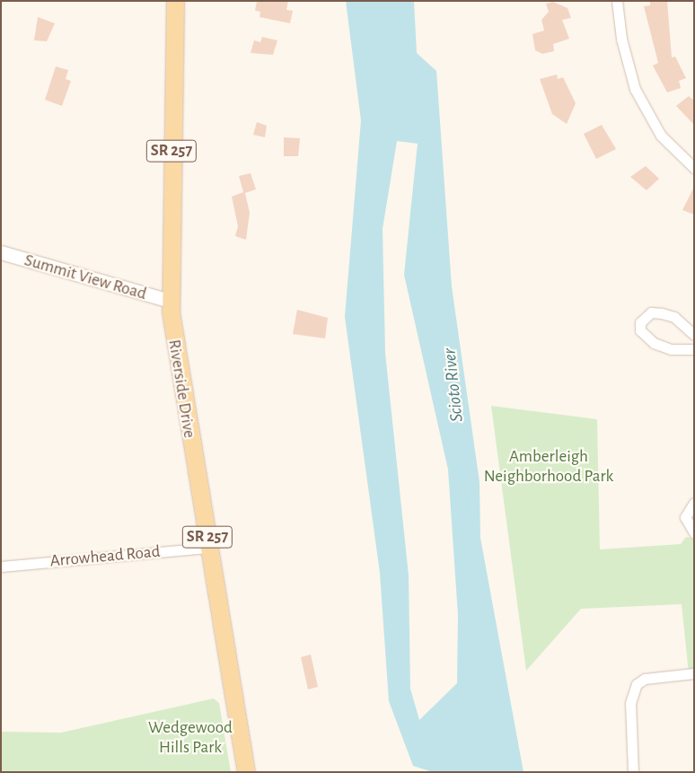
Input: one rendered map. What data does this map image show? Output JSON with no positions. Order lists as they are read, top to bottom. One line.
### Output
{"streets":{"main road":["SR 257","Riverside Drive"],"street":["Summit View Road","Arrowhead Road"]},"crossings":[["Summit View Road","Riverside Drive"],["Riverside Drive","Arrowhead Road"]],"water":["Scioto River"],"parks":["Amberleigh Neighborhood Park","Wedgewood Hills Park"]}
